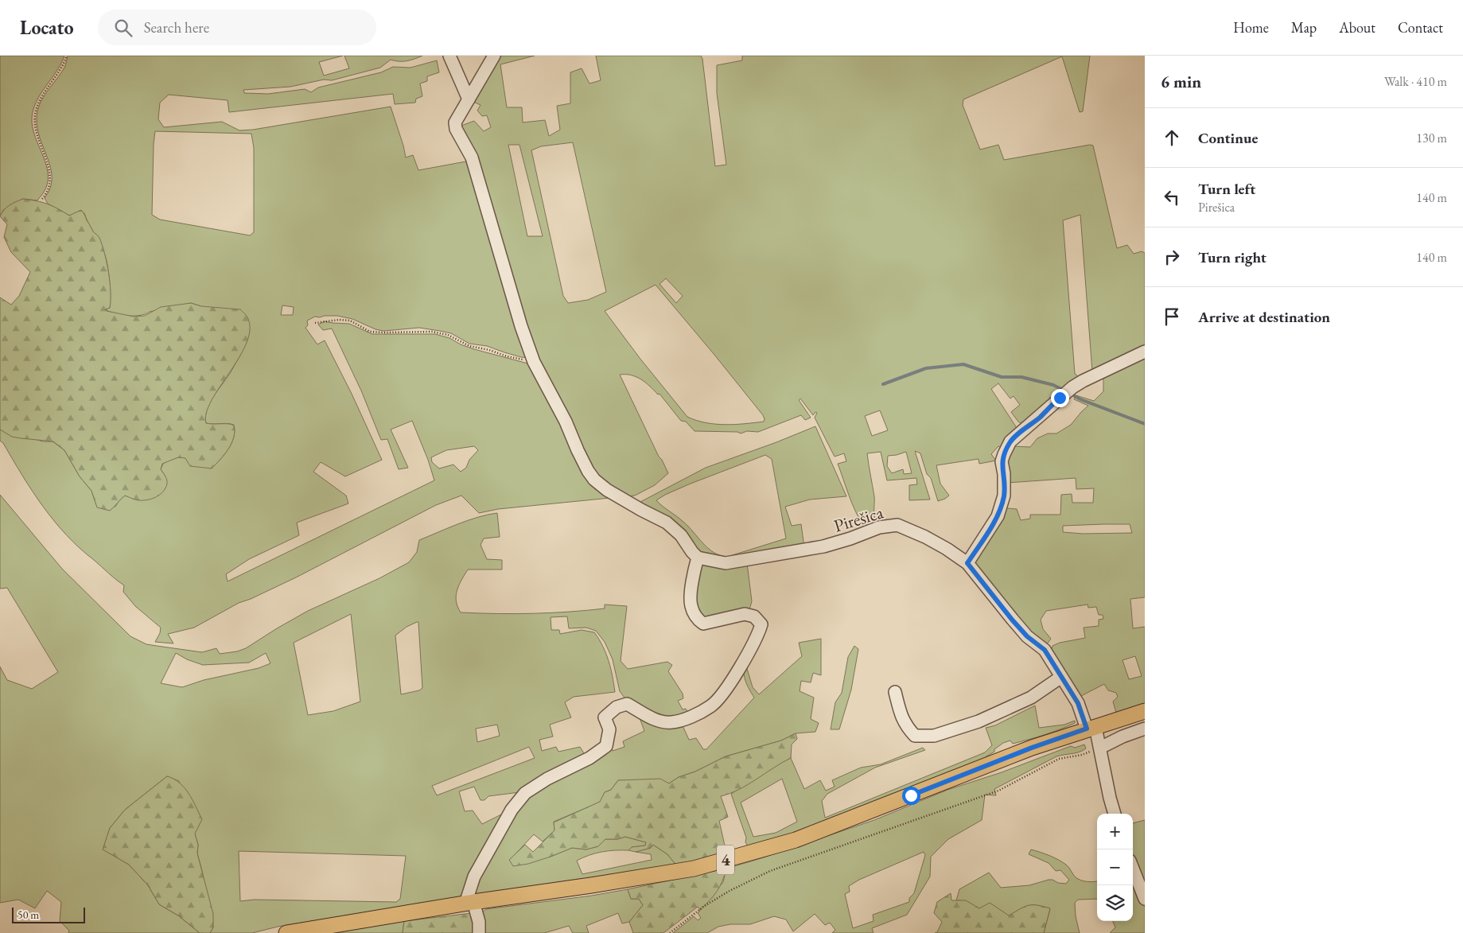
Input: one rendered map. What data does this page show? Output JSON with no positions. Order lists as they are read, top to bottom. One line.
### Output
{"streets":{"main road":["4"],"street":["Pirešica"]},"crossings":[["Pirešica","4"]],"scale_bar":"50 m","page":{"header":"Locato","search":"Search here","nav":["Home","Map","About","Contact"],"heading":["6 min","Walk · 410 m"],"list":[["Continue","130 m"],["Turn left","Pirešica","140 m"],["Turn right","140 m"],"Arrive at destination"],"map_buttons":["+","−"],"scale":"50 m"}}
